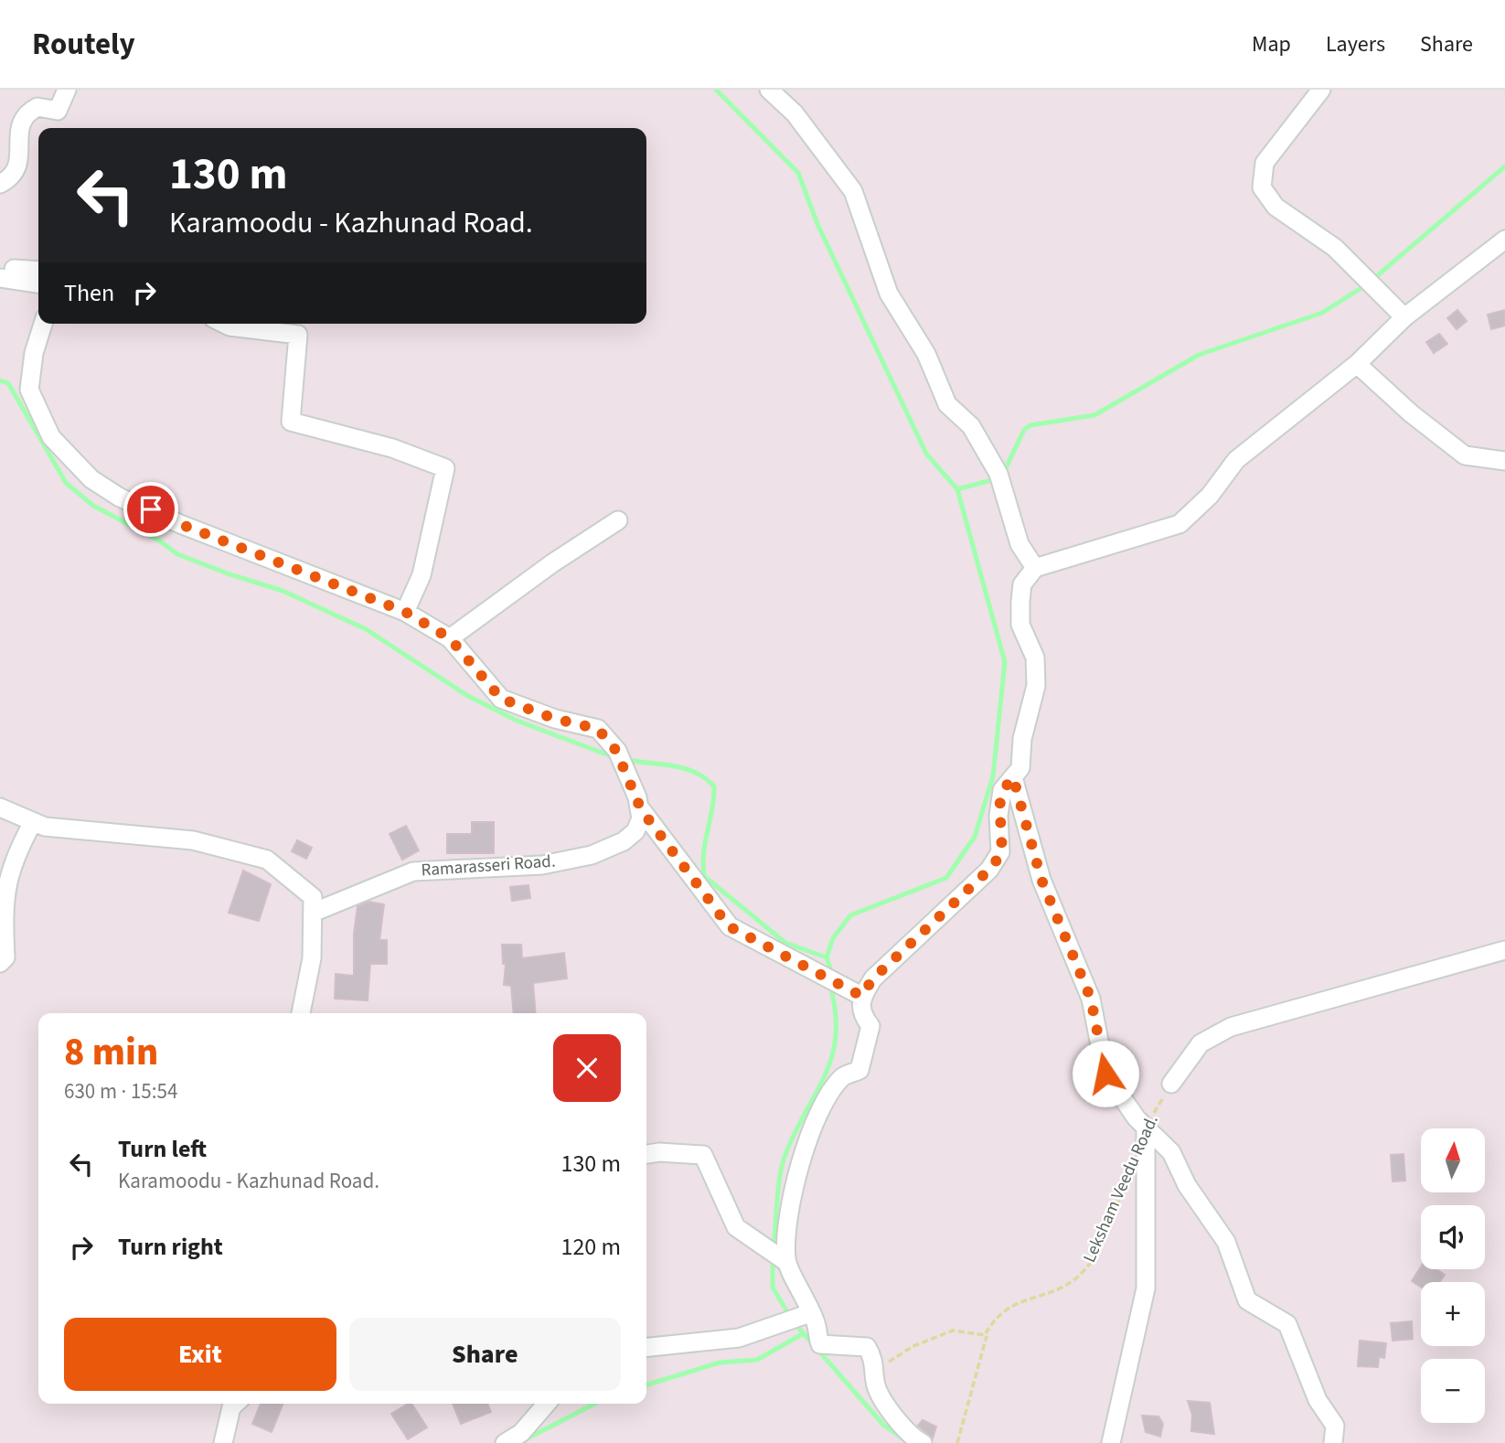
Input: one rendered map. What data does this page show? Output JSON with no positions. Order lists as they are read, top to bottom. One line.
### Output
{"streets":{"street":["Ramarasseri Road."],"path":["Leksham Veedu Road."]},"north":"top","page":{"header":"Routely","nav":["Map","Layers","Share"],"turn":["130 m","Karamoodu - Kazhunad Road."],"then":"Then","heading":["8 min","630 m · 15:54"],"list":[{"name":"Turn left","note":"Karamoodu - Kazhunad Road.","value":"130 m"},{"name":"Turn right","value":"120 m"}],"map_buttons":["+","−"],"buttons":["Exit","Share"]}}
